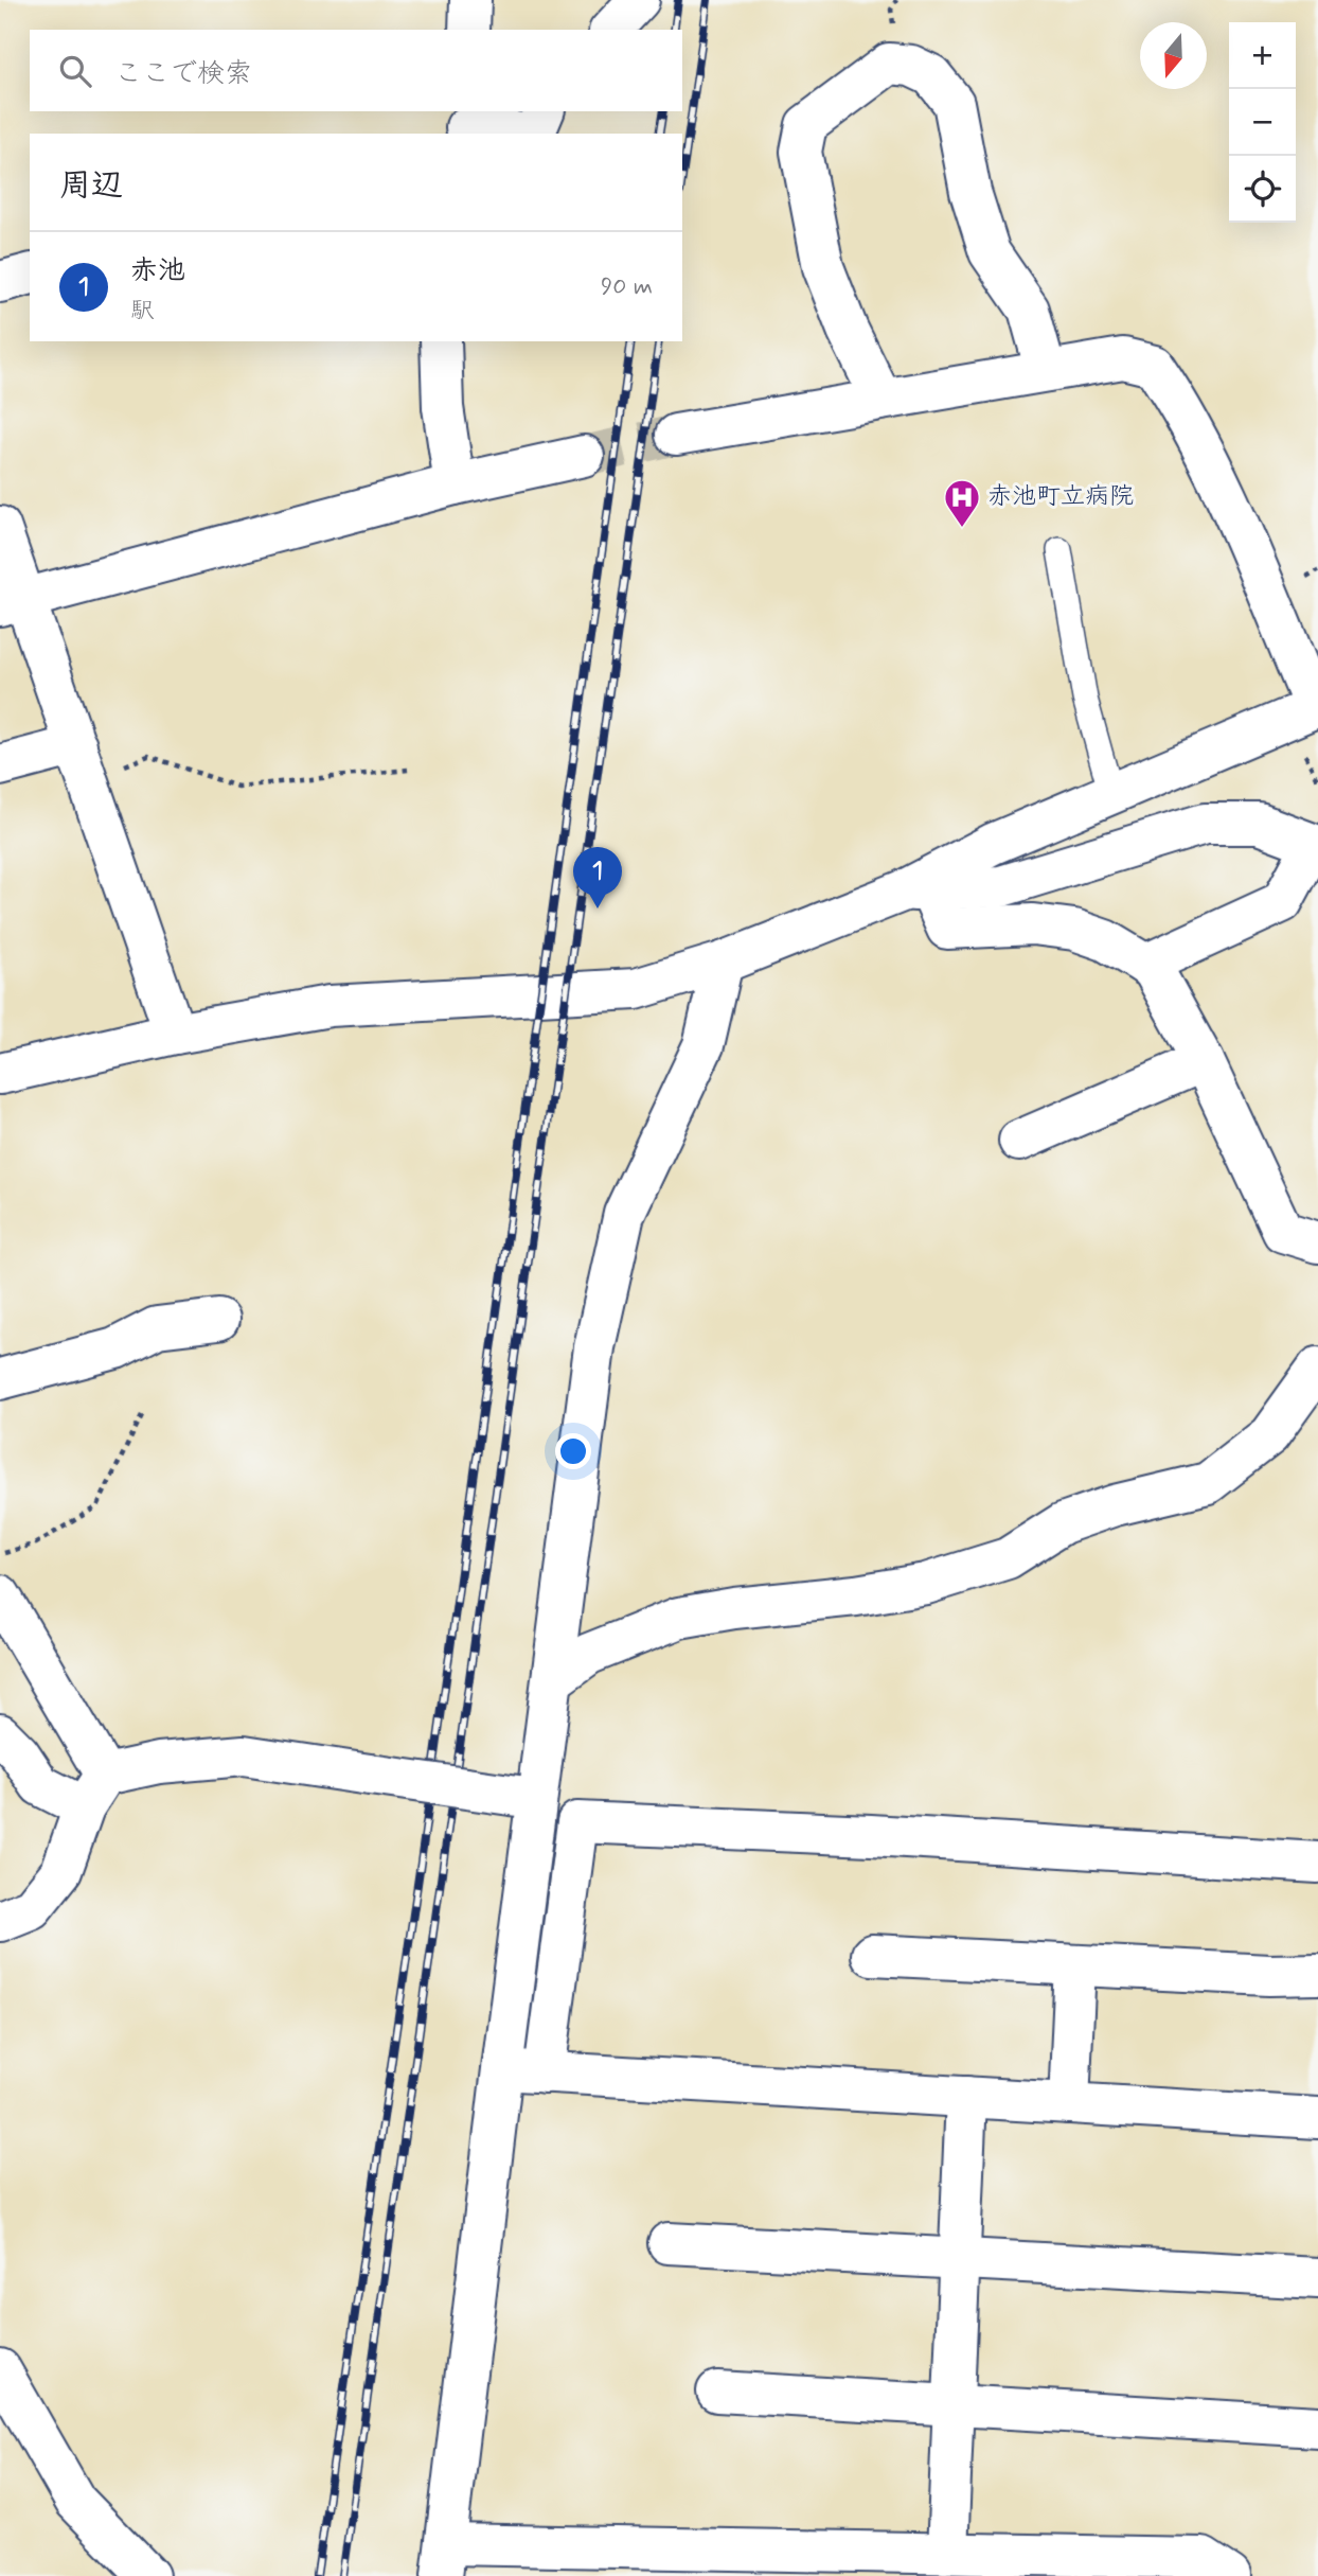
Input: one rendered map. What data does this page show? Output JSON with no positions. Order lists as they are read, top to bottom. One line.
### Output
{"places":{"hospital":["赤池町立病院"]},"north":"bottom","page":{"map_buttons":["+","−"],"search":"ここで検索","heading":"周辺","list":[{"mark":"1","name":"赤池","note":"駅","value":"90 m"}],"pins":"1"}}
